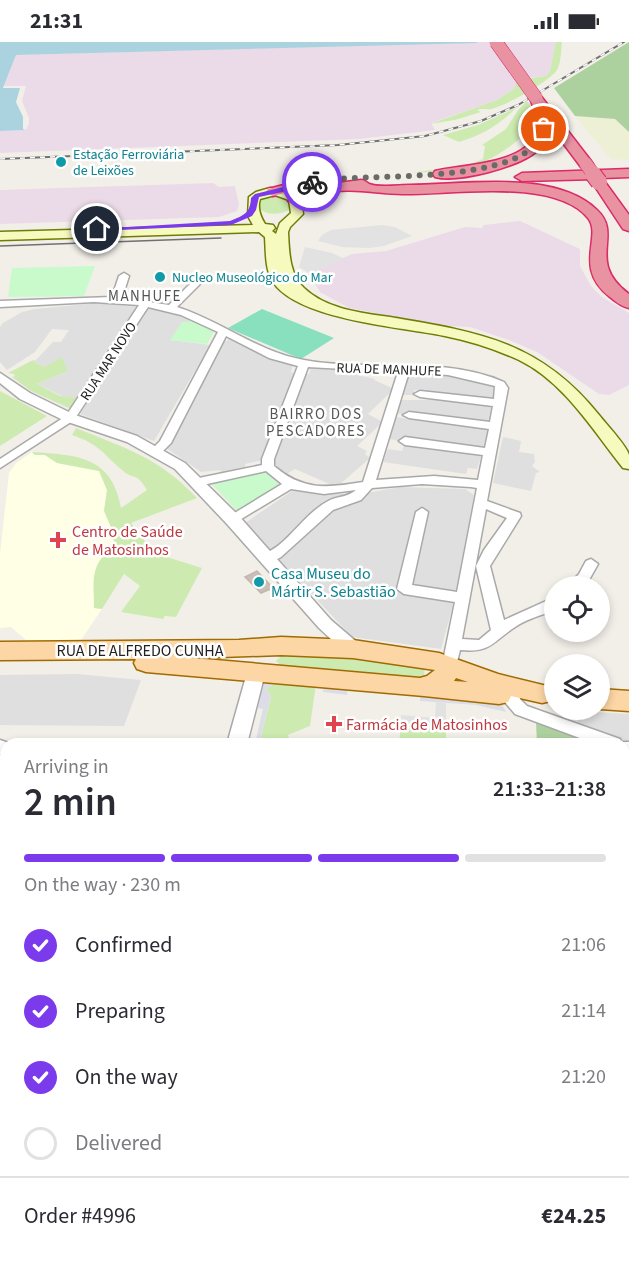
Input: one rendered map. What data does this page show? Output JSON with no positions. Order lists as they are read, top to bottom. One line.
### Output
{"streets":{"main road":["RUA DE ALFREDO CUNHA"],"street":["RUA MAR NOVO","RUA DE MANHUFE"]},"crossings":[["RUA MAR NOVO","RUA DE MANHUFE"]],"districts":["MANHUFE","BAIRRO DOS PESCADORES"],"places":{"other":["Estação Ferroviária de Leixões","Nucleo Museológico do Mar","Casa Museu do Mártir S. Sebastião"],"health":["Centro de Saúde de Matosinhos","Farmácia de Matosinhos"]},"page":{"status":"21:31","heading":["2 min","Arriving in","21:33–21:38"],"panel":["Order #4996","€24.25"],"bar":"On the way · 230 m","list":[["Confirmed","21:06"],["Preparing","21:14"],["On the way","21:20"],"Delivered"]}}
